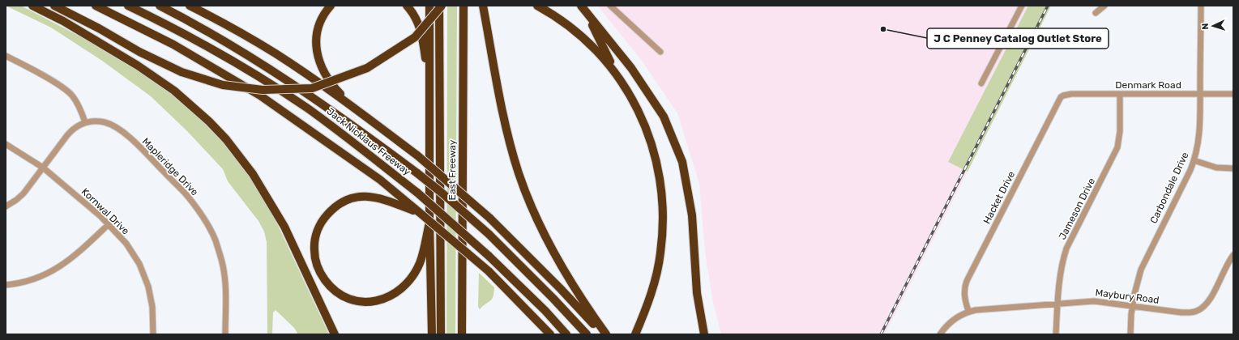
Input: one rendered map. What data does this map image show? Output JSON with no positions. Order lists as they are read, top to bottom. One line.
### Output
{"streets":{"highway":["Jack Nicklaus Freeway","East Freeway"],"street":["Denmark Road","Mapleridge Drive","Carbondale Drive","Hacket Drive","Jameson Drive","Kornwal Drive","Maybury Road"]},"crossings":[["Denmark Road","Carbondale Drive"],["Denmark Road","Hacket Drive"],["Denmark Road","Jameson Drive"],["Carbondale Drive","Maybury Road"],["Hacket Drive","Maybury Road"],["Jameson Drive","Maybury Road"]],"places":["J C Penney Catalog Outlet Store"],"north":"left"}
